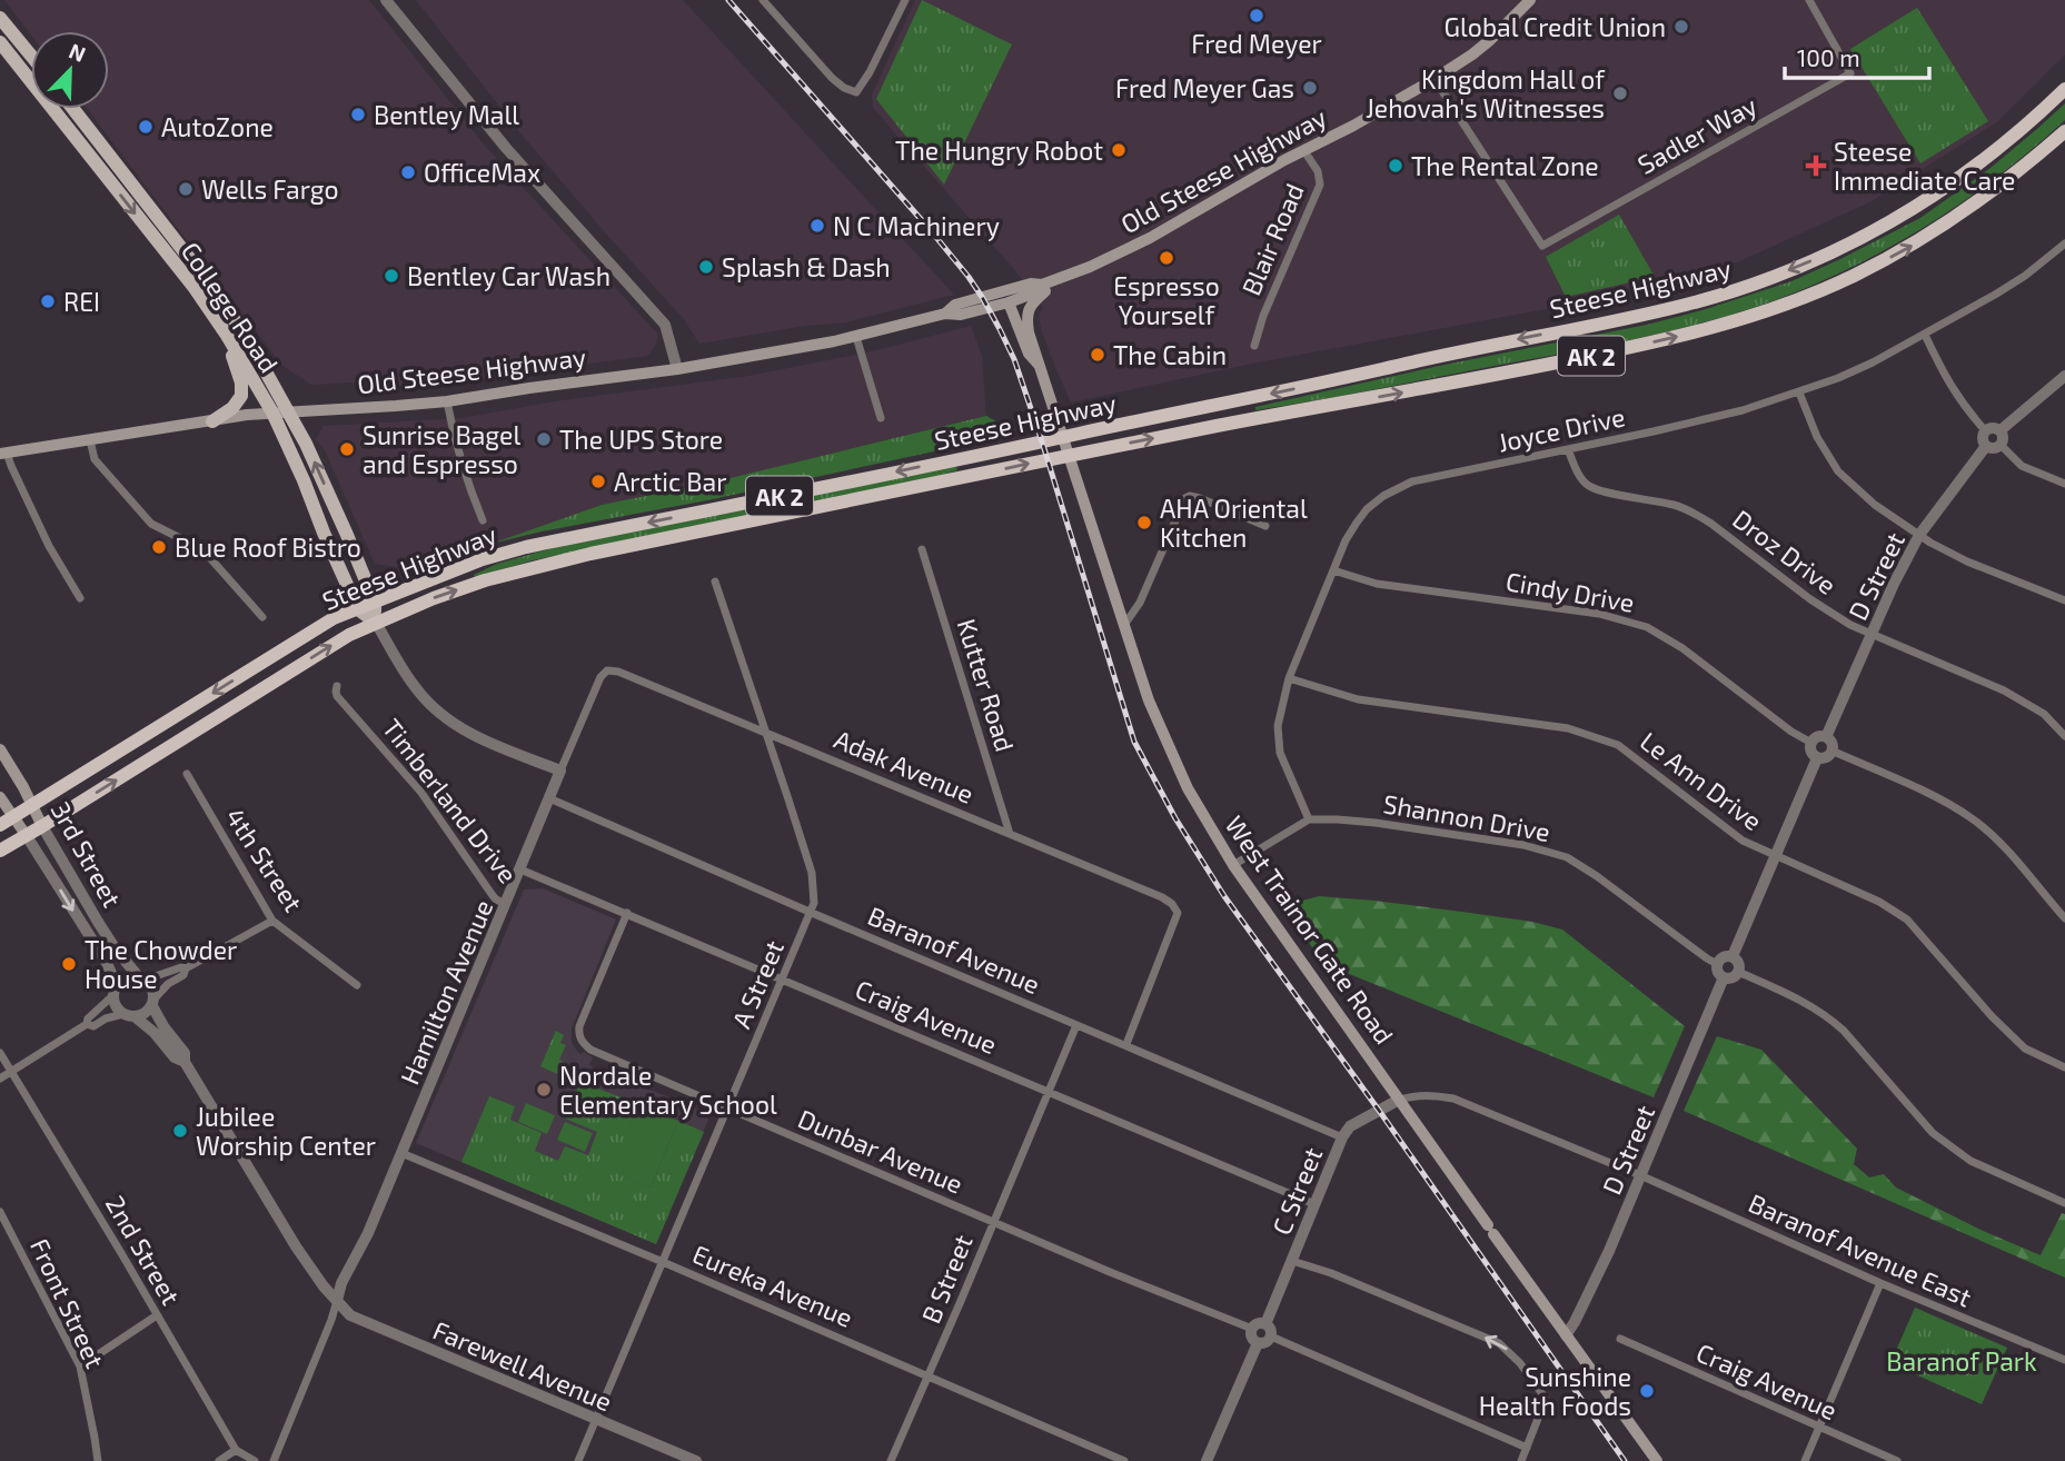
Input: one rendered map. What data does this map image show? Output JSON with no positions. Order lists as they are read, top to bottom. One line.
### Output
{"streets":{"highway":["Steese Highway","AK 2"],"main road":["Old Steese Highway","College Road","3rd Street","West Trainor Gate Road"],"street":["Sadler Way","Blair Road","Joyce Drive","Droz Drive","D Street","Cindy Drive","Kutter Road","Adak Avenue","Le Ann Drive","Timberland Drive","Shannon Drive","4th Street","Baranof Avenue","A Street","Hamilton Avenue","Craig Avenue","Dunbar Avenue","C Street","2nd Street","Baranof Avenue East","B Street","Eureka Avenue","Front Street","Farewell Avenue"]},"crossings":[["Sadler Way","Old Steese Highway"],["Old Steese Highway","Blair Road"],["Old Steese Highway","College Road"],["Old Steese Highway","West Trainor Gate Road"],["Steese Highway","College Road"],["Steese Highway","3rd Street"],["Steese Highway","West Trainor Gate Road"],["College Road","Hamilton Avenue"],["Joyce Drive","Droz Drive"],["Joyce Drive","Cindy Drive"],["Joyce Drive","Le Ann Drive"],["Joyce Drive","Shannon Drive"],["Droz Drive","D Street"],["D Street","Cindy Drive"],["D Street","Shannon Drive"],["D Street","West Trainor Gate Road"],["D Street","Baranof Avenue East"],["Kutter Road","Adak Avenue"],["Adak Avenue","Baranof Avenue"],["Adak Avenue","A Street"],["Adak Avenue","Hamilton Avenue"],["Timberland Drive","Hamilton Avenue"],["West Trainor Gate Road","C Street"],["Baranof Avenue","A Street"],["Baranof Avenue","Hamilton Avenue"],["Baranof Avenue","C Street"],["Baranof Avenue","B Street"],["A Street","Craig Avenue"],["A Street","Dunbar Avenue"],["A Street","Eureka Avenue"],["A Street","Farewell Avenue"],["Hamilton Avenue","Craig Avenue"],["Hamilton Avenue","Eureka Avenue"],["Hamilton Avenue","Farewell Avenue"],["Craig Avenue","Dunbar Avenue"],["Craig Avenue","C Street"],["Craig Avenue","B Street"],["Dunbar Avenue","C Street"],["Dunbar Avenue","B Street"],["B Street","Eureka Avenue"]],"one_way":["3rd Street"],"parks":["Baranof Park"],"places":{"other":["Fred Meyer","Global Credit Union","Fred Meyer Gas","Kingdom Hall of Jehovah's Witnesses","Bentley Mall","AutoZone","The Hungry Robot","The Rental Zone","OfficeMax","Wells Fargo","N C Machinery","Espresso Yourself","Splash & Dash","Bentley Car Wash","REI","The Cabin","The UPS Store","Sunrise Bagel and Espresso","Arctic Bar","AHA Oriental Kitchen","Blue Roof Bistro","The Chowder House","Nordale Elementary School","Jubilee Worship Center","Sunshine Health Foods"],"health":["Steese Immediate Care"]},"scale_bar":"100 m","north":"top right"}
